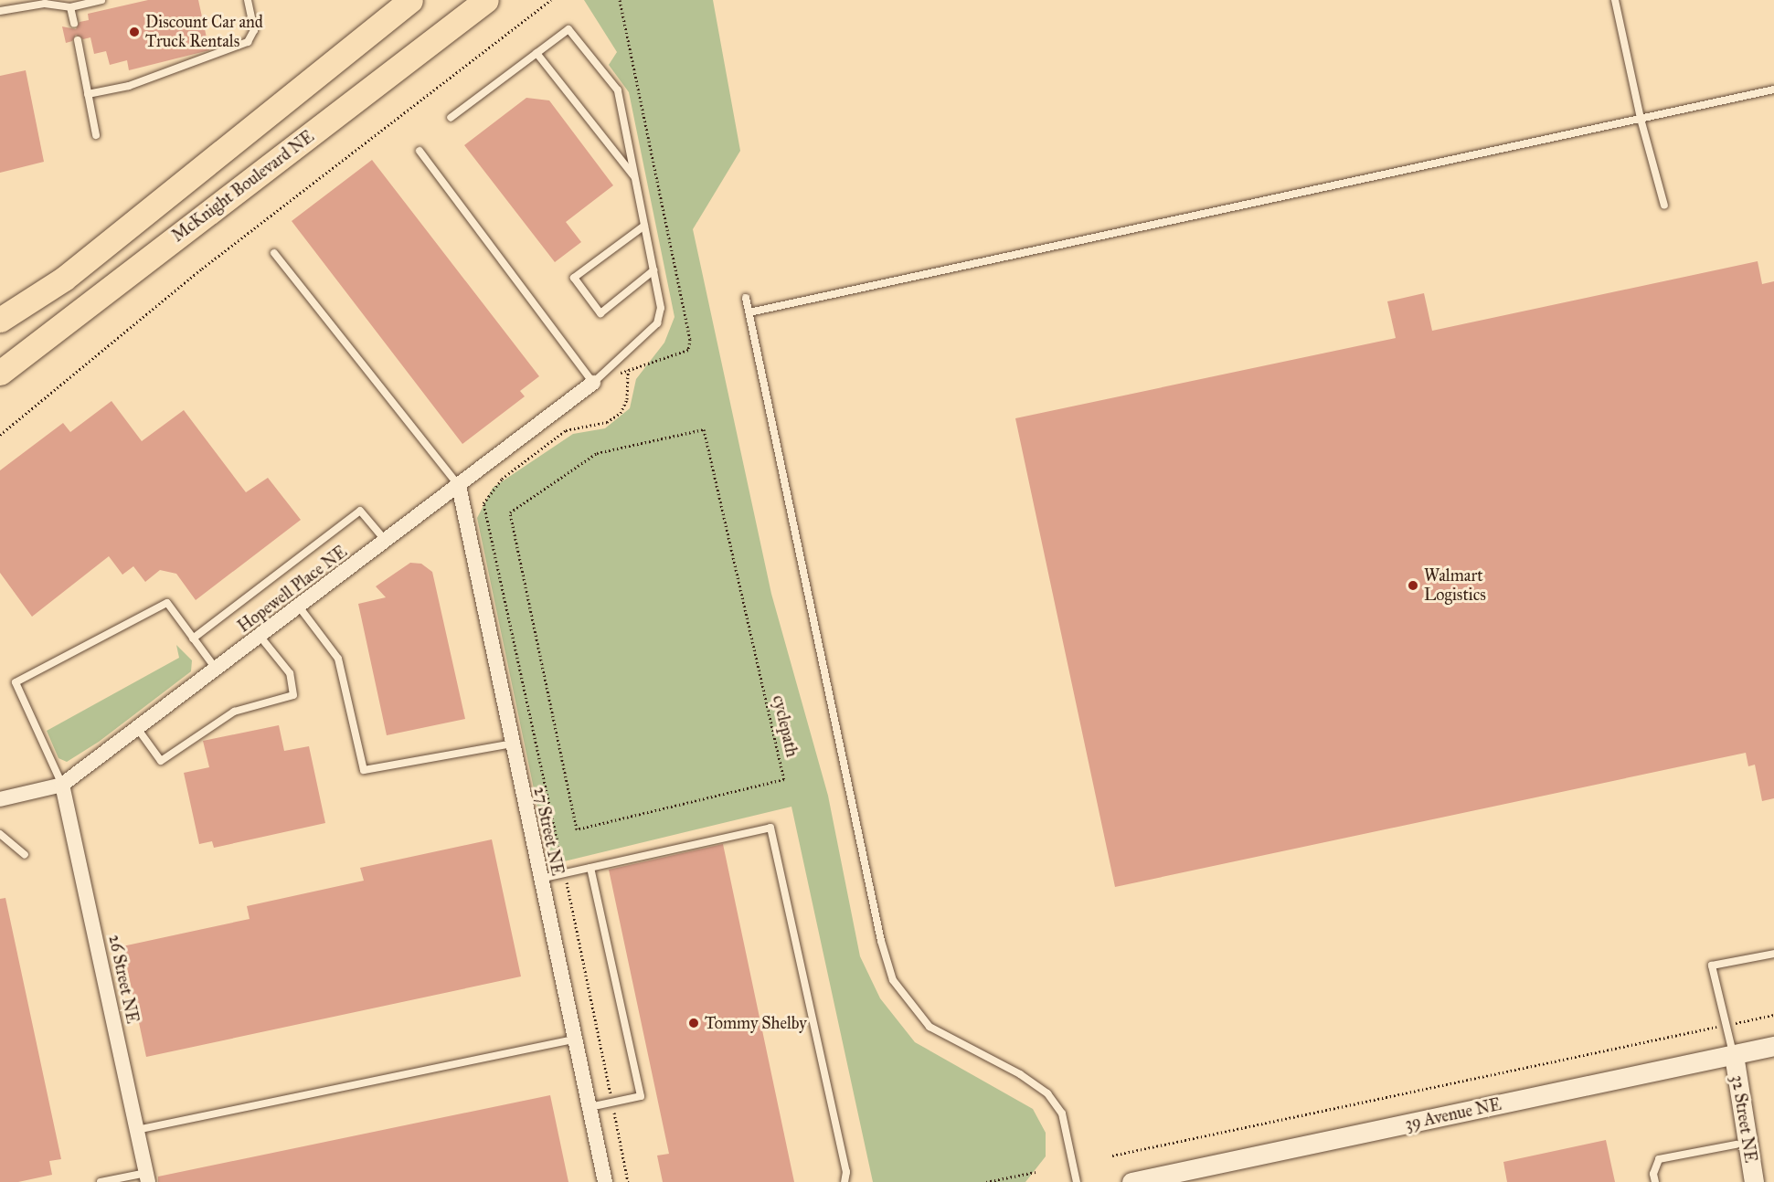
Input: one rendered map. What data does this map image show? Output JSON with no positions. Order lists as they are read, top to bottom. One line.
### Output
{"streets":{"main road":["McKnight Boulevard NE"],"street":["Hopewell Place NE","27 Street NE","26 Street NE","39 Avenue NE","32 Street NE"],"path":["cyclepath"]},"crossings":[["Hopewell Place NE","27 Street NE"],["Hopewell Place NE","26 Street NE"],["39 Avenue NE","32 Street NE"]],"places":["Discount Car and Truck Rentals","Walmart Logistics","Tommy Shelby"]}
